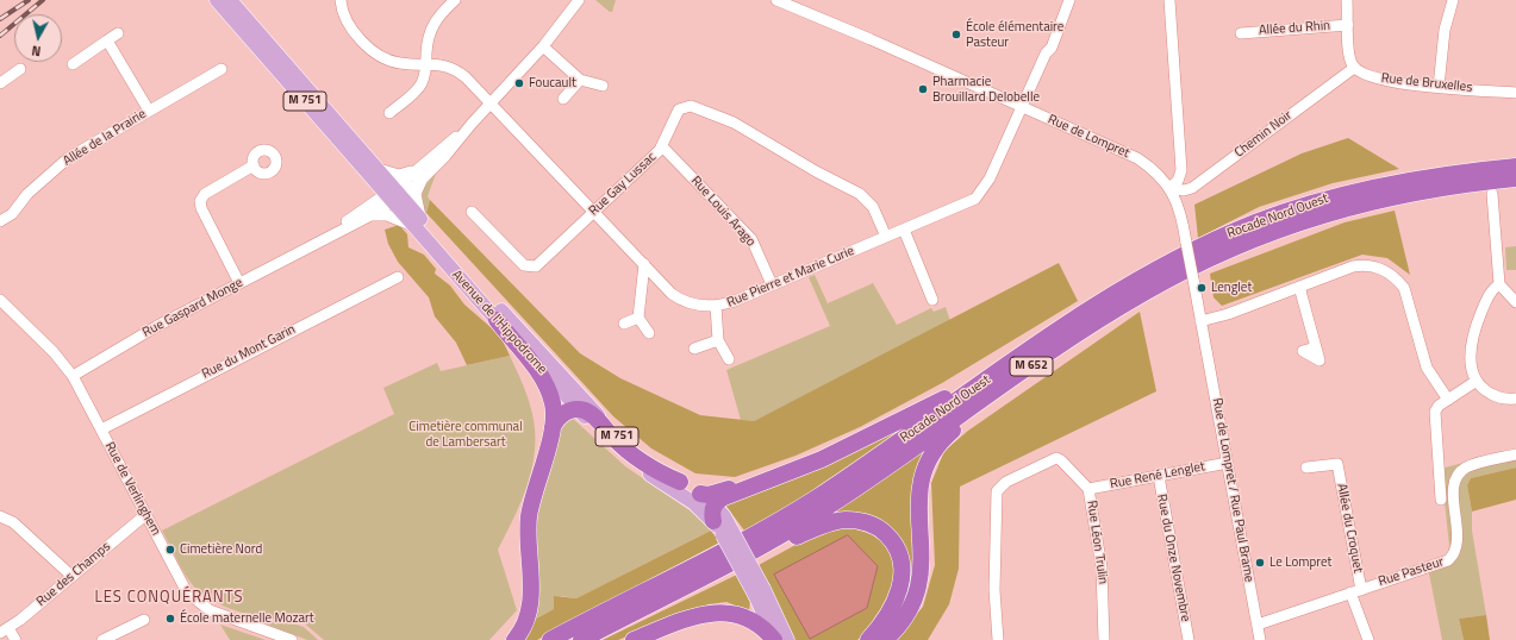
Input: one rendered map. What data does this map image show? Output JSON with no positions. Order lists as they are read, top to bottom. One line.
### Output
{"streets":{"highway":["Rocade Nord Ouest","M 652"],"main road":["M 751","Avenue de l'Hippodrome"],"street":["Allée du Rhin","Rue de Bruxelles","Chemin Noir","Rue de Lompret","Allée de la Prairie","Rue Gay Lussac","Rue Louis Arago","Rue Pierre et Marie Curie","Rue Gaspard Monge","Rue du Mont Garin","Rue René Lenglet","Rue de Verlinghem","Rue de Lompret / Rue Paul Brame","Allée du Croquet","Rue Léon Trulin","Rue du Onze Novembre","Rue Pasteur","Rue des Champs"]},"crossings":[["Rue de Bruxelles","Chemin Noir"],["Chemin Noir","Rue de Lompret"],["Rue de Lompret","Rue Pierre et Marie Curie"],["Rue de Lompret","Rue de Lompret / Rue Paul Brame"],["Rue Gay Lussac","Rue Louis Arago"],["Rue Gay Lussac","Rue Pierre et Marie Curie"],["Rue Louis Arago","Rue Pierre et Marie Curie"],["Rue Pierre et Marie Curie","Rue Gaspard Monge"],["Rue Gaspard Monge","Avenue de l'Hippodrome"],["Rue Gaspard Monge","Rue de Verlinghem"],["Rue du Mont Garin","Rue de Verlinghem"],["Rue René Lenglet","Rue de Lompret / Rue Paul Brame"],["Rue René Lenglet","Rue Léon Trulin"],["Rue René Lenglet","Rue du Onze Novembre"],["Rue de Verlinghem","Rue des Champs"],["Rue de Lompret / Rue Paul Brame","Rue Pasteur"],["Allée du Croquet","Rue Pasteur"]],"districts":["LES CONQUÉRANTS"],"parks":["Cimetière communal de Lambersart"],"places":["École élémentaire Pasteur","Foucault","Pharmacie Brouillard Delobelle","Lenglet","Cimetière Nord","Le Lompret","École maternelle Mozart"],"north":"bottom"}
